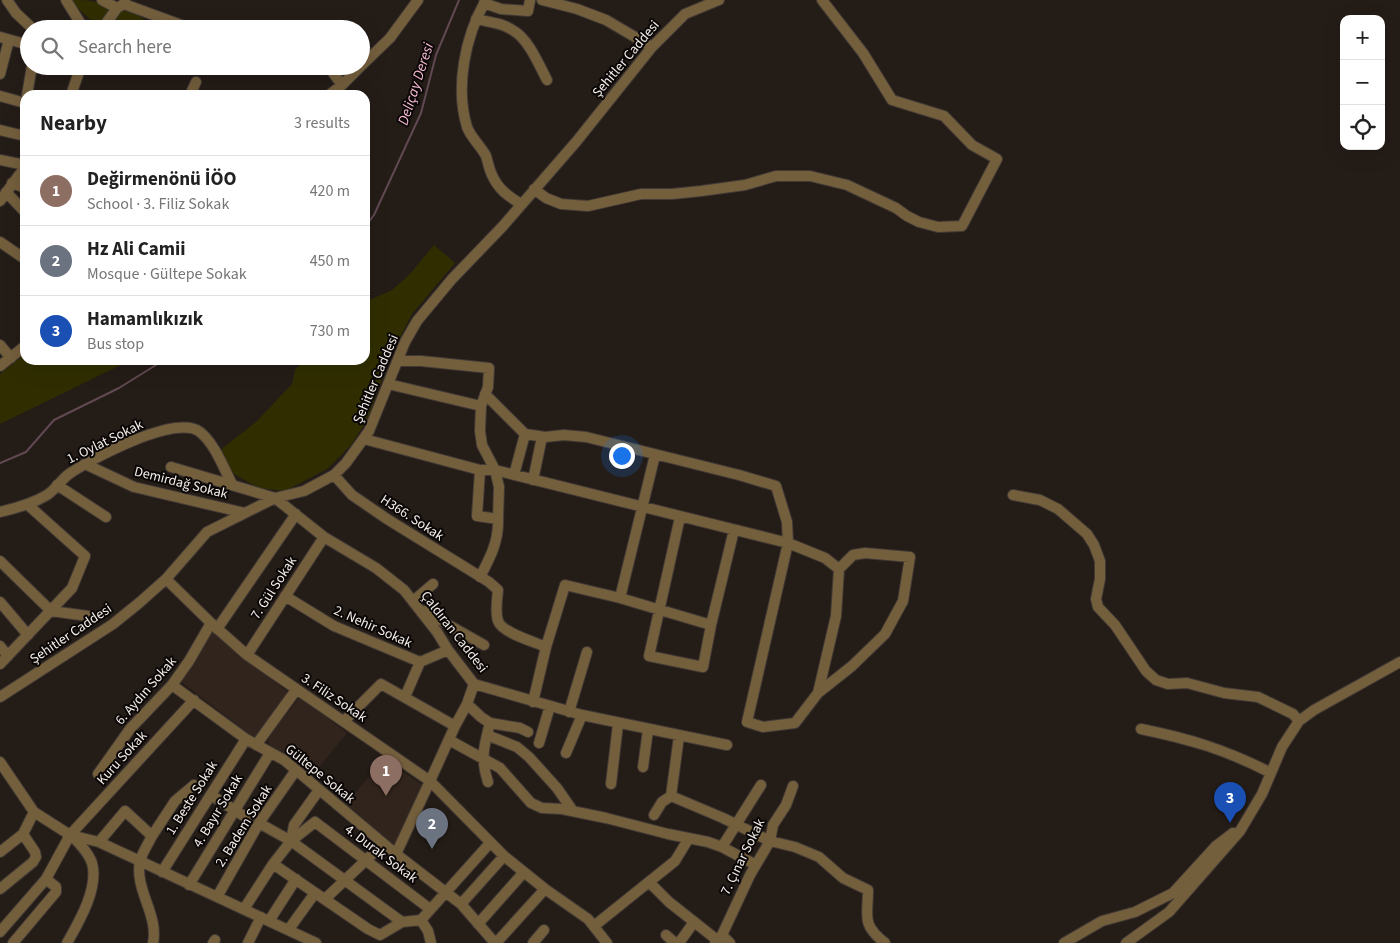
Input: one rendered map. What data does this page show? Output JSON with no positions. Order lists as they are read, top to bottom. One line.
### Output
{"streets":{"street":["Şehitler Caddesi","1. Oylat Sokak","Demirdağ Sokak","H366. Sokak","7. Gül Sokak","2. Nehir Sokak","Çaldıran Caddesi","6. Aydın Sokak","3. Filiz Sokak","Kuru Sokak","Gültepe Sokak","1. Beste Sokak","4. Bayır Sokak","2. Badem Sokak","4. Durak Sokak","7. Çınar Sokak"]},"crossings":[["Şehitler Caddesi","Demirdağ Sokak"],["Şehitler Caddesi","H366. Sokak"],["Şehitler Caddesi","Çaldıran Caddesi"],["Şehitler Caddesi","3. Filiz Sokak"],["1. Oylat Sokak","Demirdağ Sokak"],["7. Gül Sokak","2. Nehir Sokak"],["7. Gül Sokak","Çaldıran Caddesi"],["7. Gül Sokak","3. Filiz Sokak"],["Çaldıran Caddesi","6. Aydın Sokak"],["6. Aydın Sokak","3. Filiz Sokak"],["6. Aydın Sokak","Gültepe Sokak"],["Kuru Sokak","Gültepe Sokak"],["Gültepe Sokak","1. Beste Sokak"],["Gültepe Sokak","4. Bayır Sokak"],["Gültepe Sokak","2. Badem Sokak"]],"water":["Deliçay Deresi"],"page":{"map_buttons":["+","−"],"search":"Search here","heading":["Nearby","3 results"],"list":[{"mark":"1","name":"Değirmenönü İÖO","note":"School · 3. Filiz Sokak","value":"420 m"},{"mark":"2","name":"Hz Ali Camii","note":"Mosque · Gültepe Sokak","value":"450 m"},{"mark":"3","name":"Hamamlıkızık","note":"Bus stop","value":"730 m"}],"pins":["1","3","2"]}}
